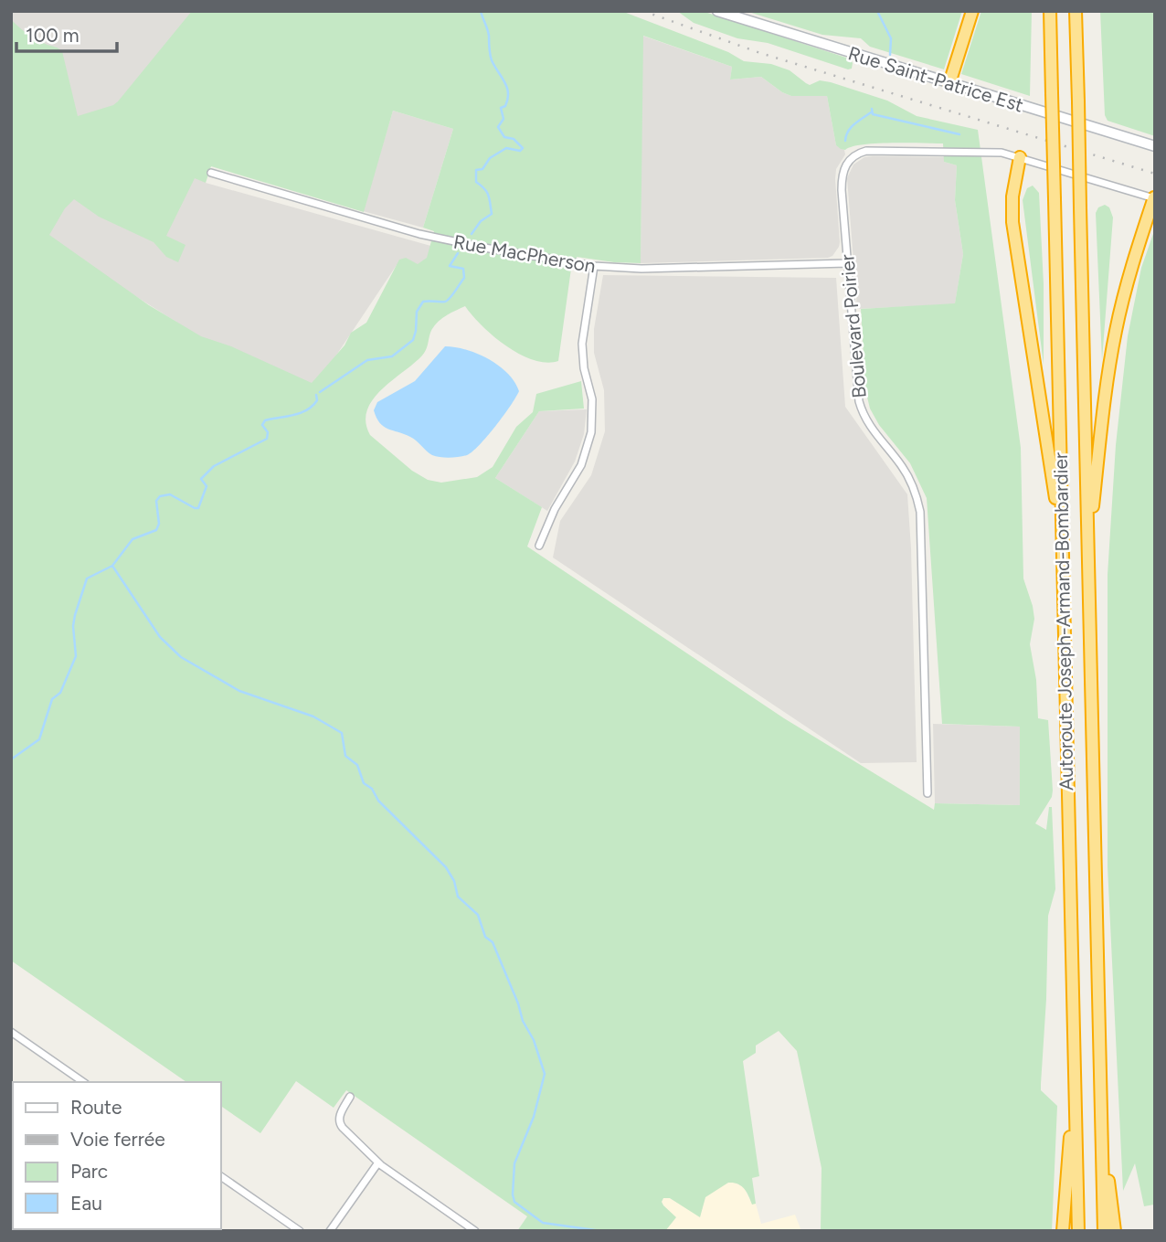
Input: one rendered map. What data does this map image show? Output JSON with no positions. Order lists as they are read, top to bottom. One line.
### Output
{"streets":{"highway":["Autoroute Joseph-Armand-Bombardier"],"street":["Rue Saint-Patrice Est","Rue MacPherson","Boulevard Poirier"]},"crossings":[["Rue MacPherson","Boulevard Poirier"]],"legend":["Route","Voie ferrée","Parc","Eau"],"scale_bar":"100 m"}
